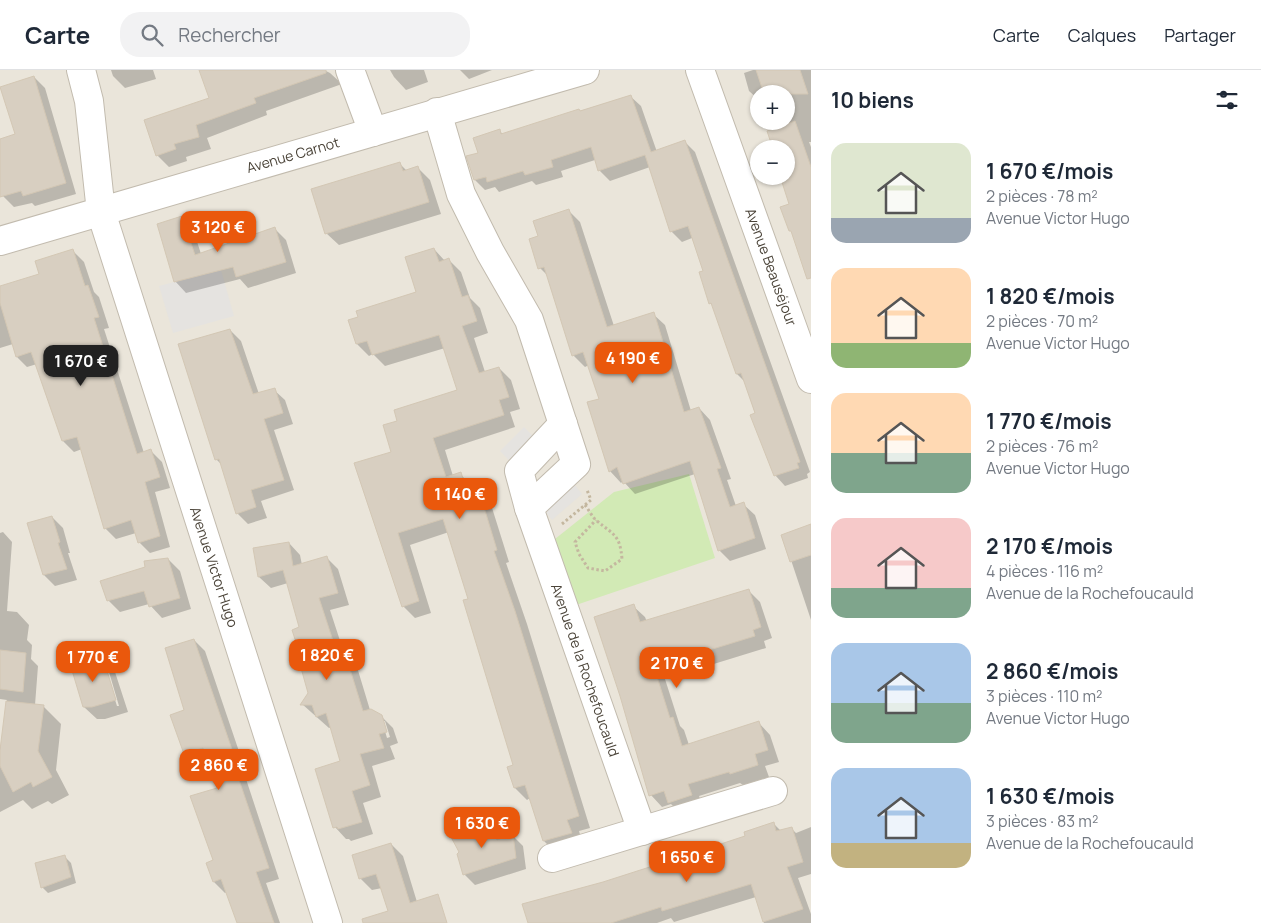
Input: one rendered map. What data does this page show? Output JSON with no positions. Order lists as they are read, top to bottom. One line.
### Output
{"streets":{"street":["Avenue Carnot","Avenue Beauséjour","Avenue Victor Hugo","Avenue de la Rochefoucauld"]},"crossings":[["Avenue Carnot","Avenue Victor Hugo"]],"page":{"header":"Carte","search":"Rechercher","nav":["Carte","Calques","Partager"],"heading":"10 biens","map_buttons":["+","−"],"list":[{"name":"1 670 €/mois","note":"2 pièces · 78 m² · Avenue Victor Hugo"},{"name":"1 820 €/mois","note":"2 pièces · 70 m² · Avenue Victor Hugo"},{"name":"1 770 €/mois","note":"2 pièces · 76 m² · Avenue Victor Hugo"},{"name":"2 170 €/mois","note":"4 pièces · 116 m² · Avenue de la Rochefoucauld"},{"name":"2 860 €/mois","note":"3 pièces · 110 m² · Avenue Victor Hugo"},{"name":"1 630 €/mois","note":"3 pièces · 83 m² · Avenue de la Rochefoucauld"}],"price":["3 120 €","4 190 €","1 670 €","1 140 €","1 820 €","1 770 €","2 170 €","2 860 €","1 630 €","1 650 €"]}}
